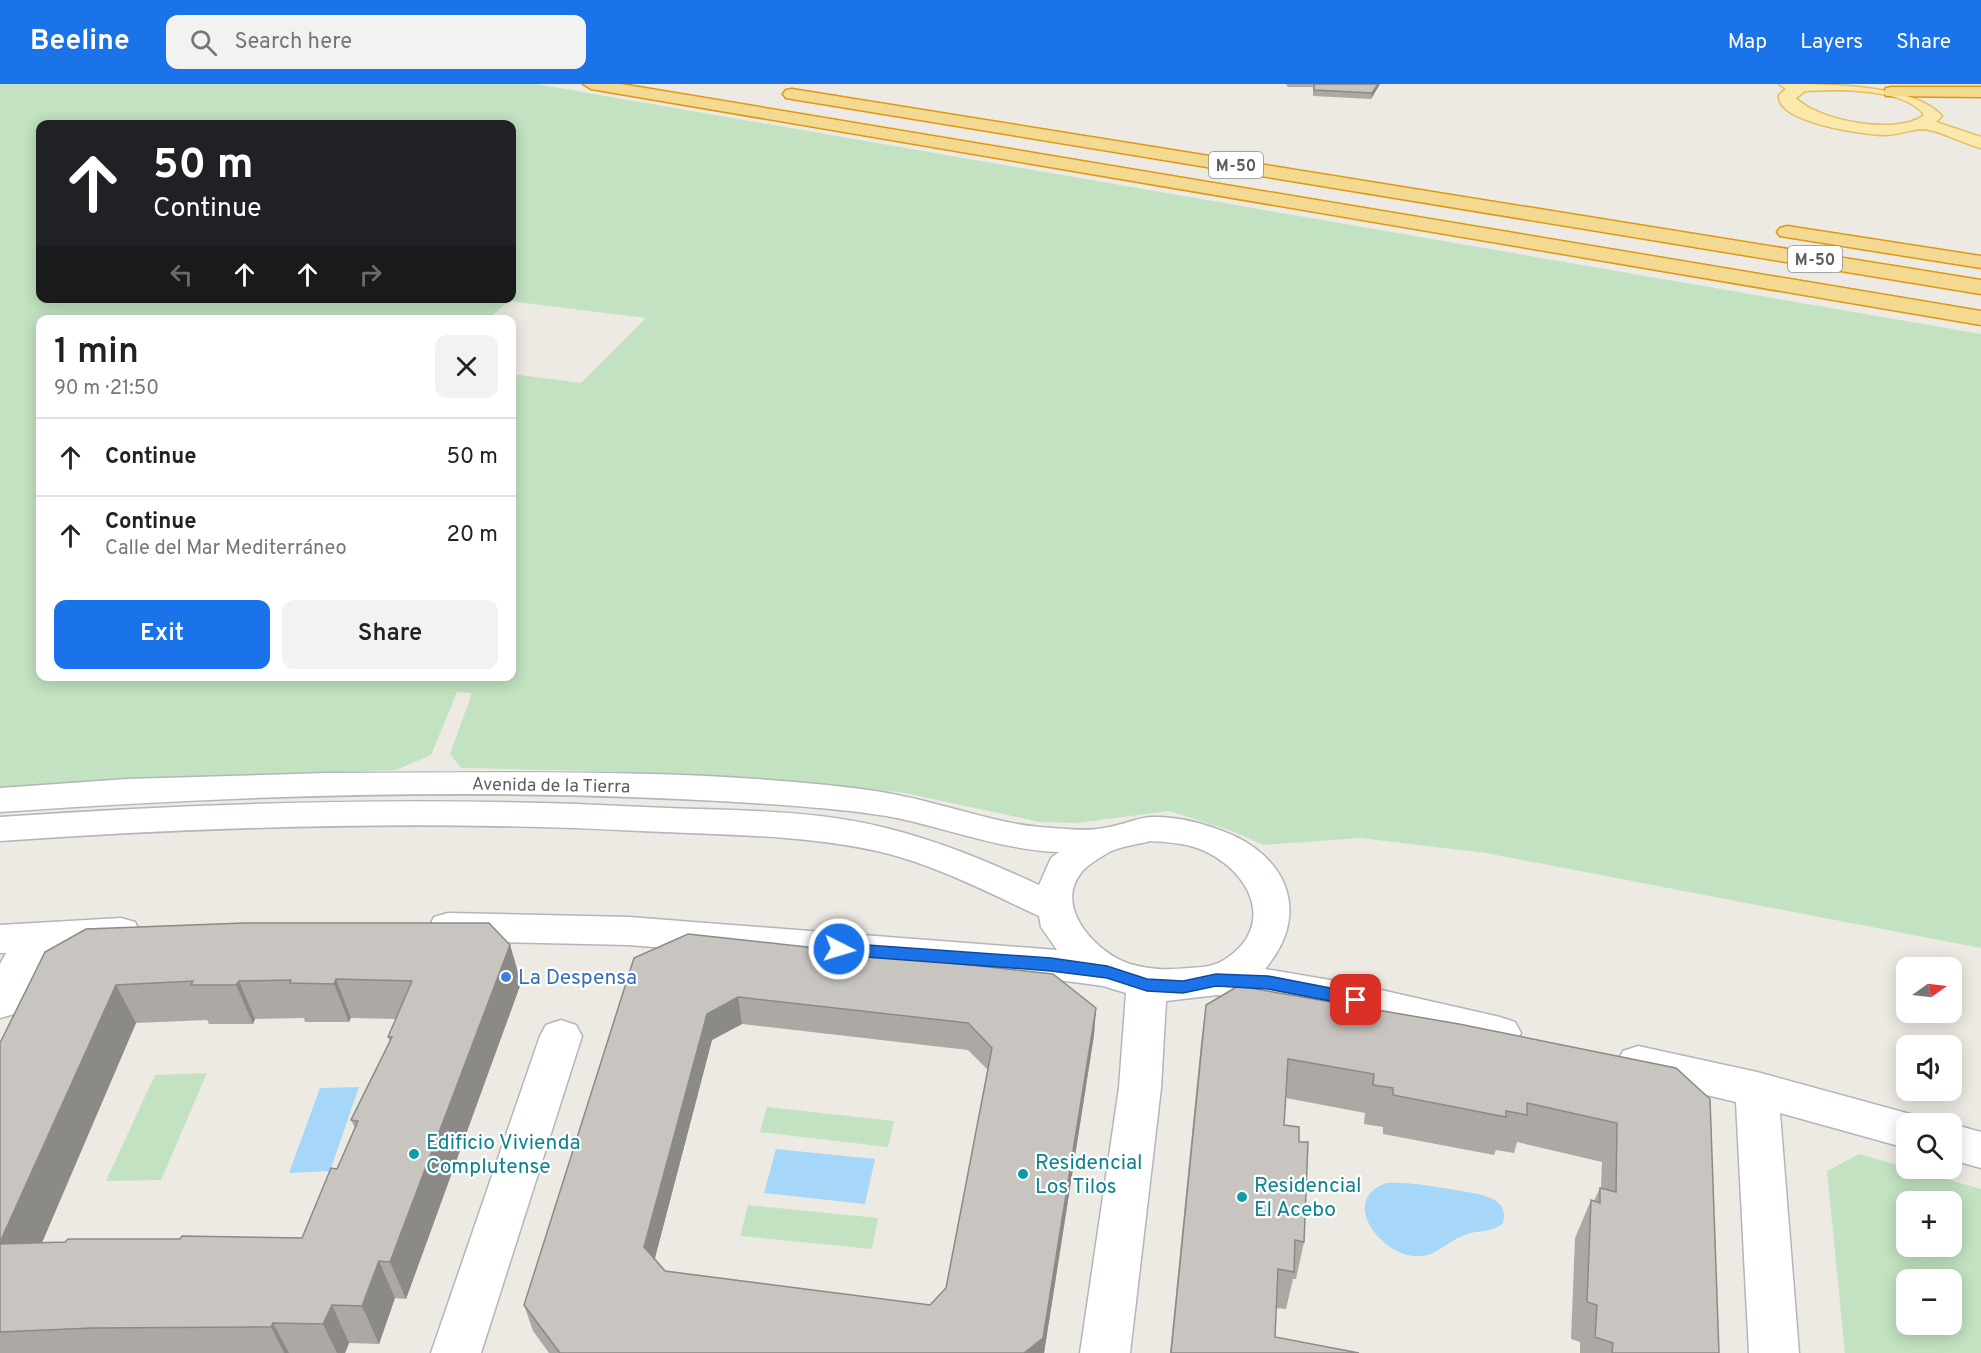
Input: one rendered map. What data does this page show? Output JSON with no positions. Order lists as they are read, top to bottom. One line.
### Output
{"streets":{"highway":["M-50"],"street":["Avenida de la Tierra"]},"places":["La Despensa","Edificio Vivienda Complutense","Residencial Los Tilos","Residencial El Acebo"],"north":"right","page":{"header":"Beeline","search":"Search here","nav":["Map","Layers","Share"],"turn":["50 m","Continue"],"heading":["1 min","90 m · 21:50"],"list":[{"name":"Continue","value":"50 m"},{"name":"Continue","note":"Calle del Mar Mediterráneo","value":"20 m"}],"buttons":["Exit","Share"],"map_buttons":["+","−"]}}
